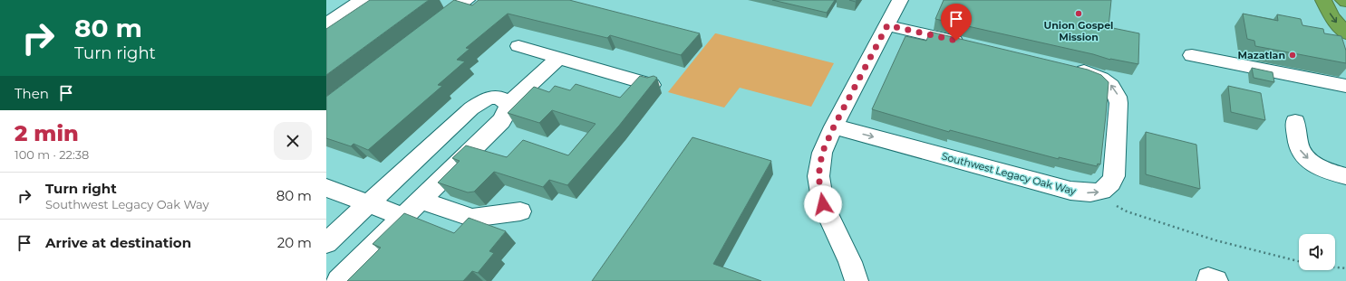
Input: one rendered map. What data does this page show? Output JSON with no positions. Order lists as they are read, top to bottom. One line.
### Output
{"streets":{"street":["Southwest Legacy Oak Way"]},"places":["Union Gospel Mission","Mazatlan"],"page":{"turn":["80 m","Turn right"],"then":"Then","heading":["2 min","100 m · 22:38"],"list":[{"name":"Turn right","note":"Southwest Legacy Oak Way","value":"80 m"},{"name":"Arrive at destination","value":"20 m"}]}}
